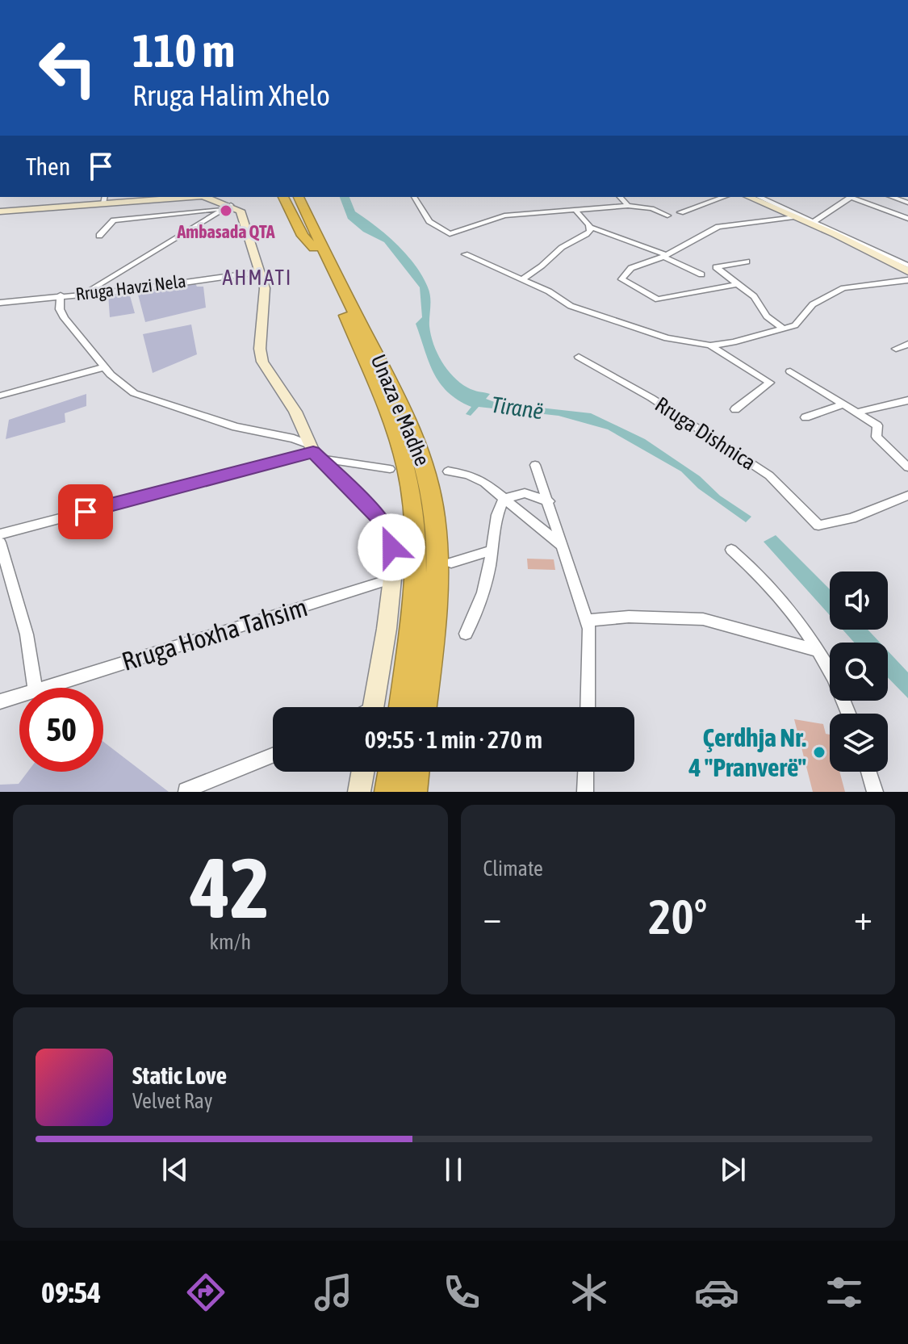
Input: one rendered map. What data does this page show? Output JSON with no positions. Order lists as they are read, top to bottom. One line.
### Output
{"streets":{"highway":["Unaza e Madhe"],"street":["Rruga Havzi Nela","Rruga Dishnica","Rruga Hoxha Tahsim"]},"districts":["AHMATI"],"water":["Tiranë"],"places":["Ambasada QTA","Çerdhja Nr. 4 \"Pranverë\""],"page":{"turn":["110 m","Rruga Halim Xhelo"],"then":"Then","limit":"50","trip":"09:55 · 1 min · 270 m","tile":[["42","km/h"],"Climate"],"heat":["−","20°","+"],"song":["Static Love","Velvet Ray"],"tabs":"09:54"}}
